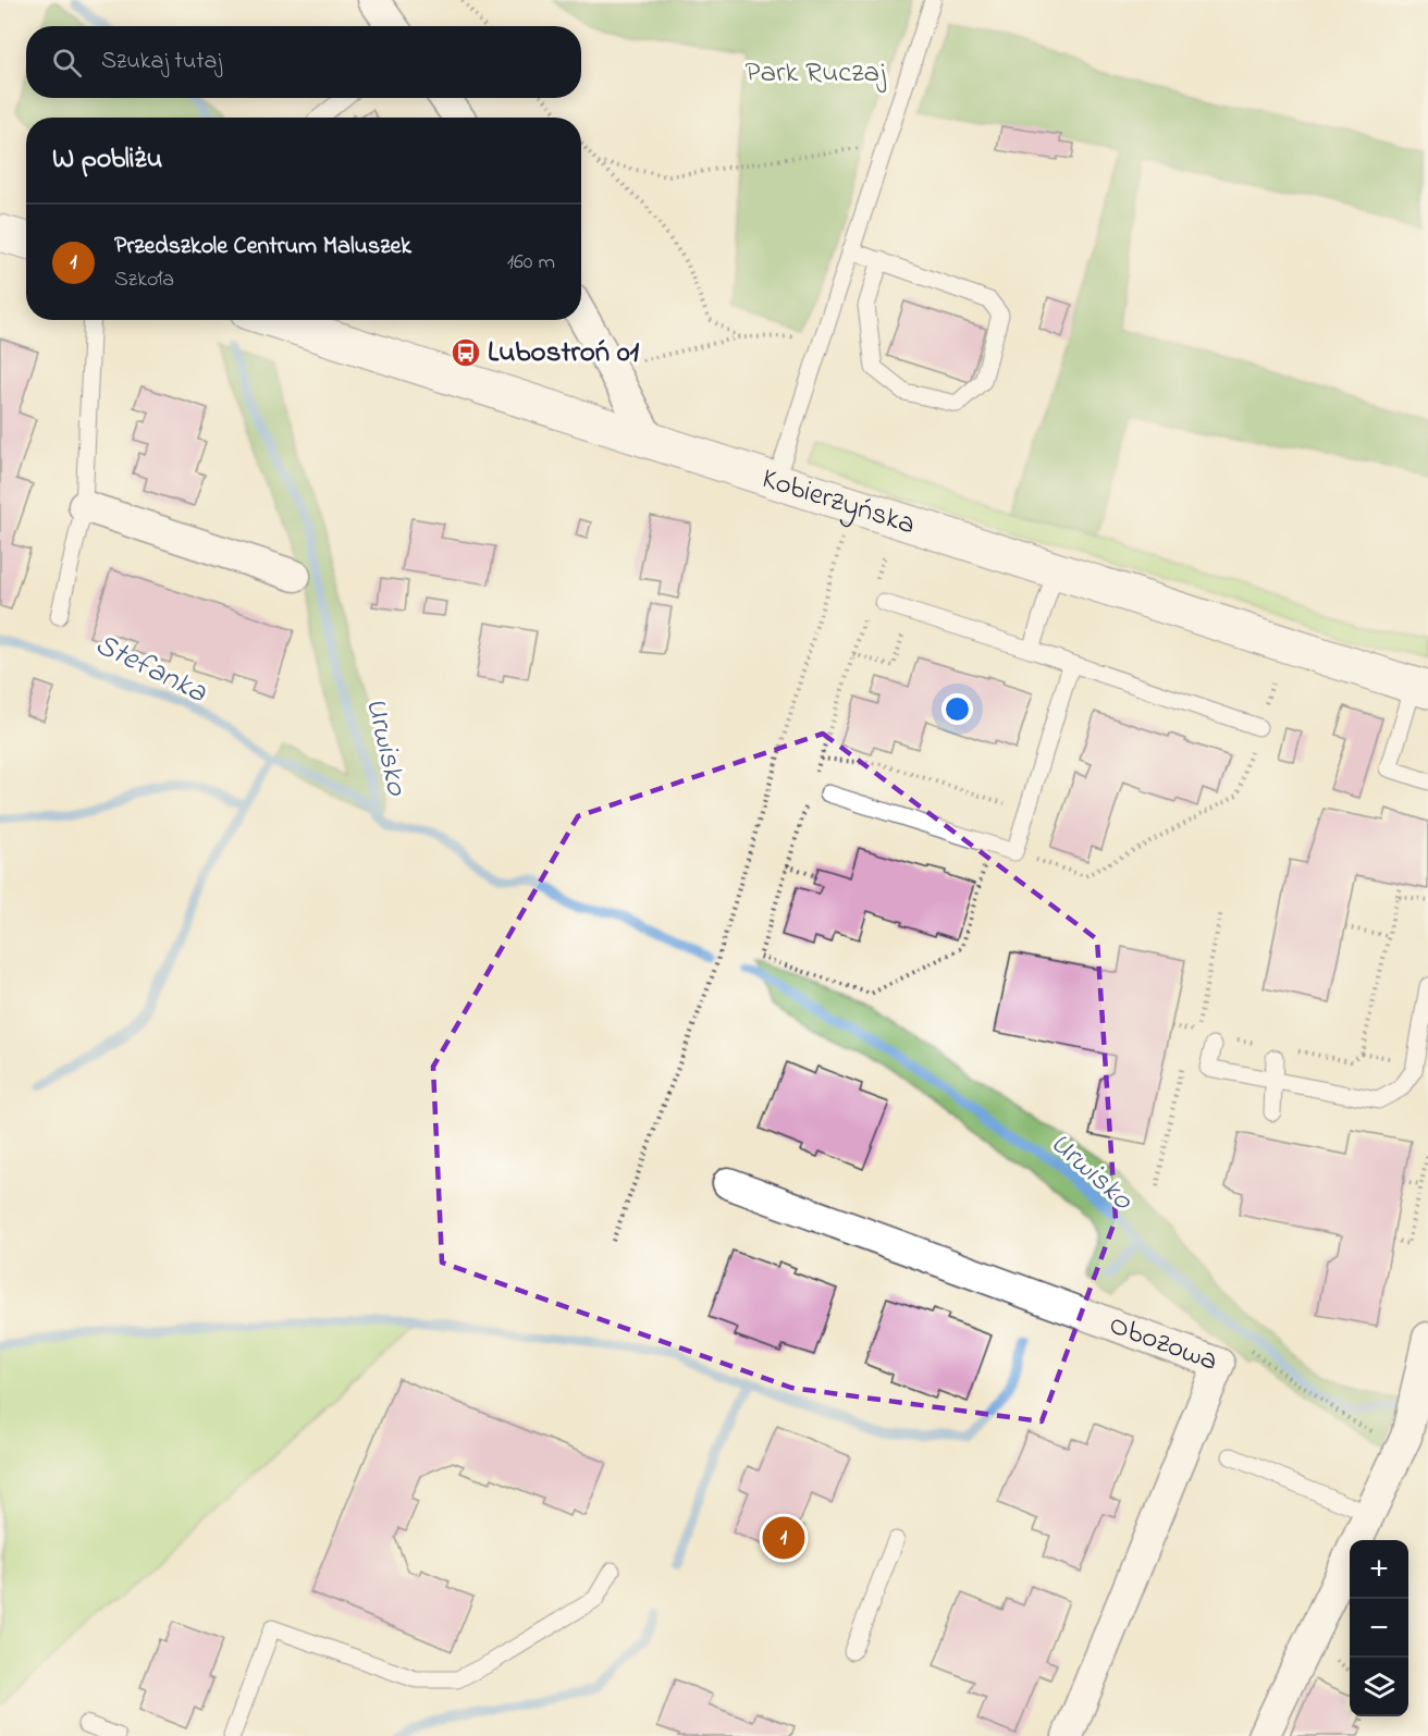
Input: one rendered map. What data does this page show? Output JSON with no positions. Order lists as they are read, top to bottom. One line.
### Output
{"streets":{"street":["Kobierzyńska","Obozowa"]},"water":["Stefanka","Urwisko"],"parks":["Park Ruczaj"],"places":{"bus stop":["Lubostroń 01"]},"page":{"search":"Szukaj tutaj","heading":"W pobliżu","list":[{"mark":"1","name":"Przedszkole Centrum Maluszek","note":"Szkoła","value":"160 m"}],"pins":"1","map_buttons":["+","−"]}}
